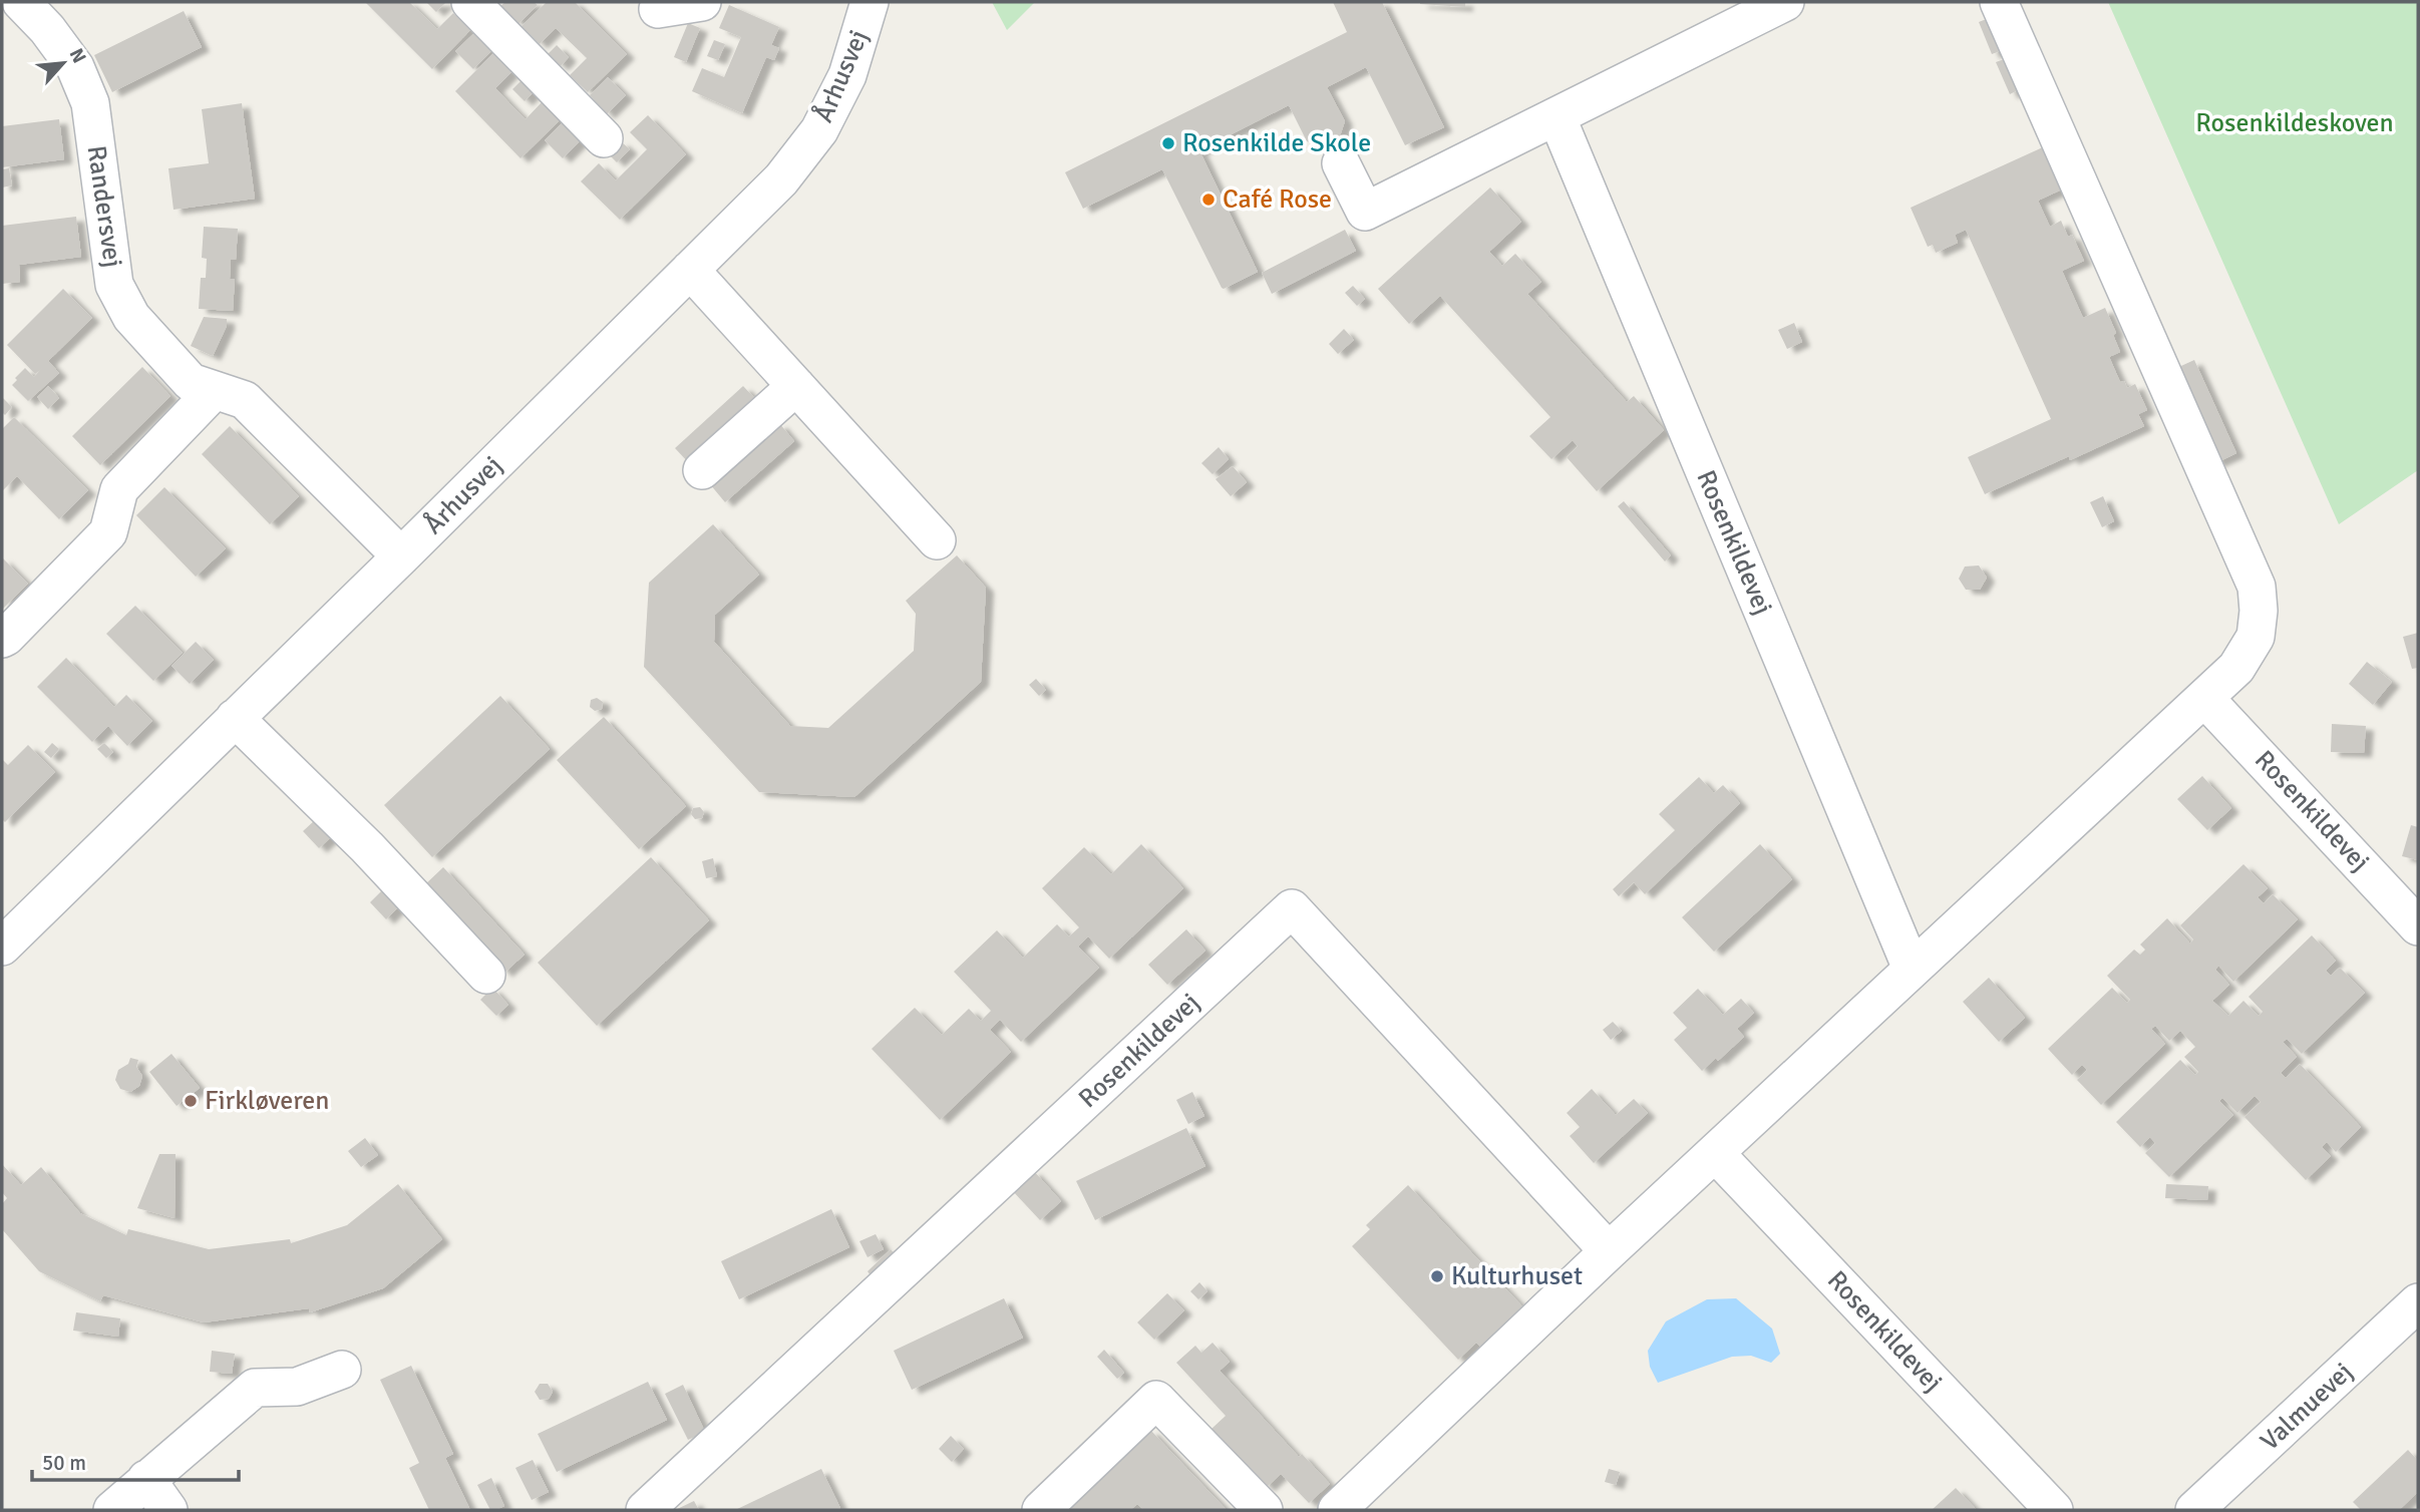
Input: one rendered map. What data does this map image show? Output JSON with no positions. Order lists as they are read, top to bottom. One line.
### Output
{"streets":{"street":["Århusvej","Randersvej","Rosenkildevej","Valmuevej"]},"crossings":[["Århusvej","Randersvej"]],"parks":["Rosenkildeskoven"],"places":["Rosenkilde Skole","Café Rose","Firkløveren","Kulturhuset"],"scale_bar":"50 m","north":"top right"}
